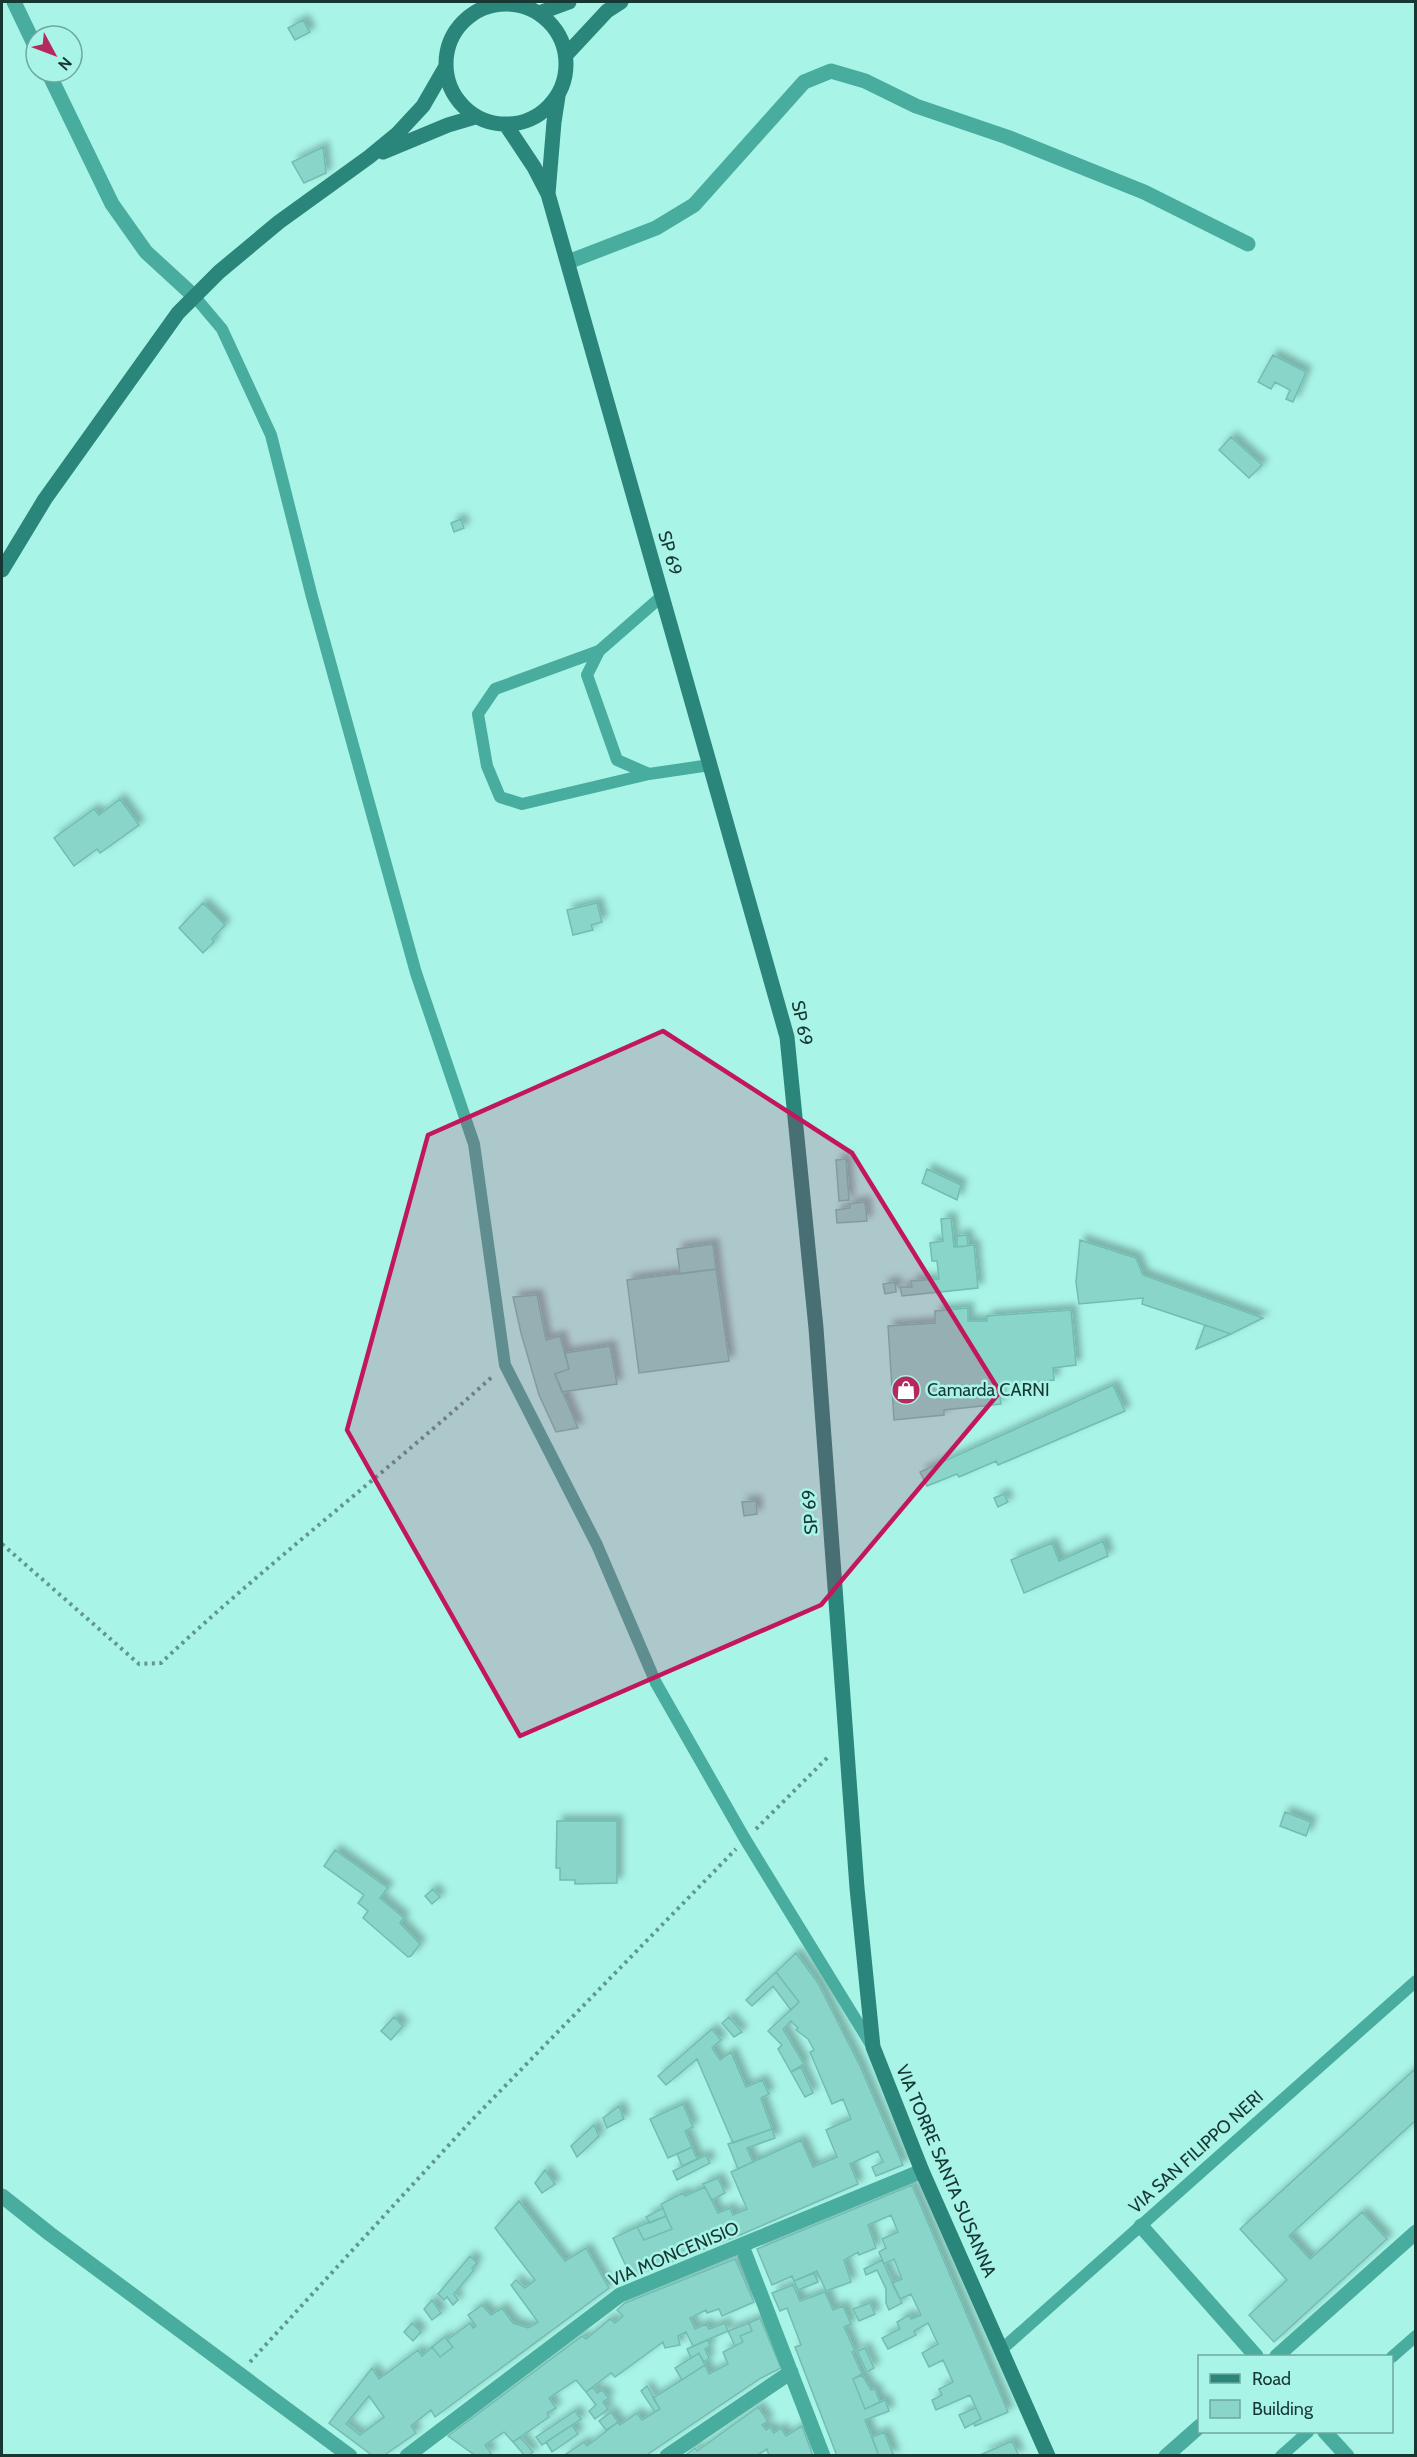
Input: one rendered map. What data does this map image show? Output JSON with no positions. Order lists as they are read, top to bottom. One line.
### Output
{"streets":{"main road":["SP 69","VIA TORRE SANTA SUSANNA"],"street":["VIA MONCENISIO"],"lane":["VIA SAN FILIPPO NERI"]},"crossings":[["SP 69","VIA TORRE SANTA SUSANNA"],["VIA SAN FILIPPO NERI","VIA TORRE SANTA SUSANNA"],["VIA TORRE SANTA SUSANNA","VIA MONCENISIO"]],"places":{"shop":["Camarda CARNI"]},"legend":["Road","Building"],"north":"bottom right"}
